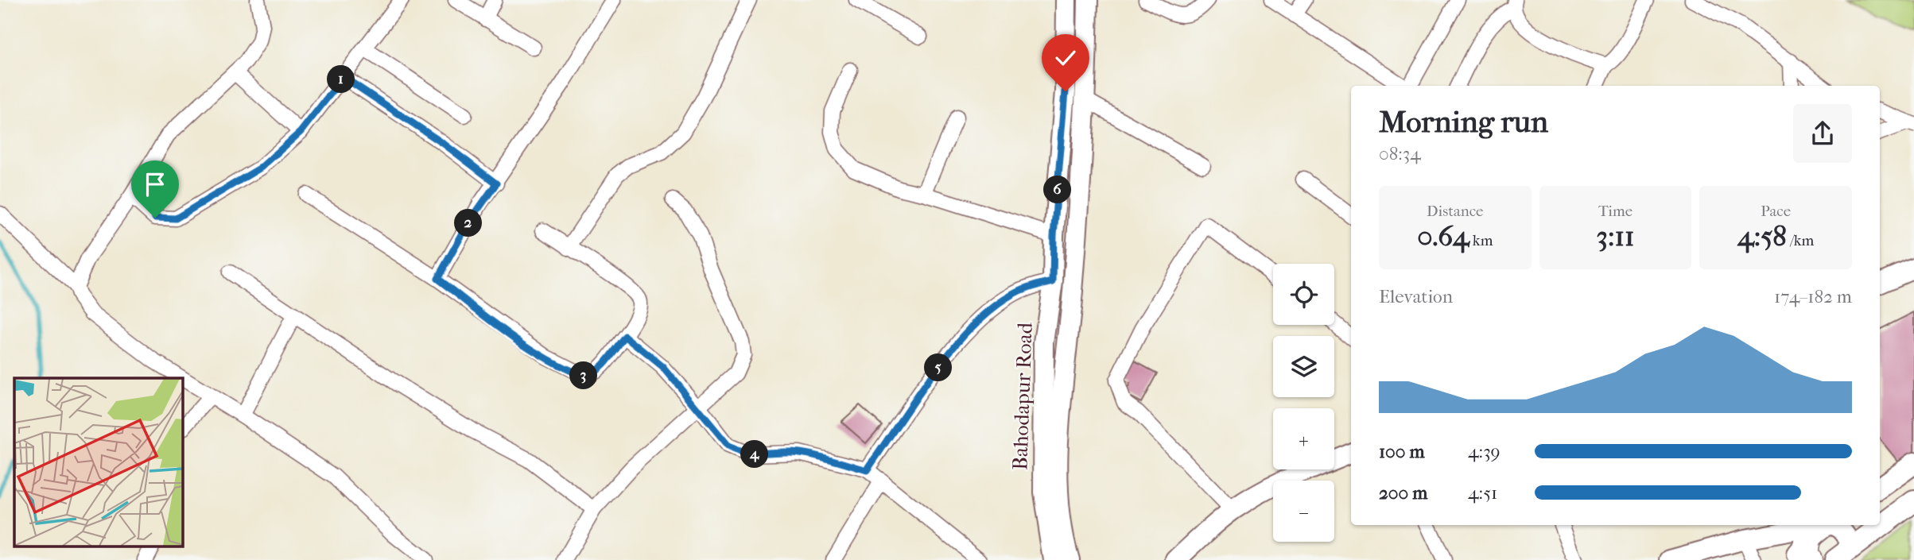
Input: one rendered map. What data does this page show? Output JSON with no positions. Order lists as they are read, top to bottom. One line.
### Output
{"streets":{"main road":["Bahodapur Road"]},"page":{"pins":["1","6","2","5","3","4"],"heading":["Morning run","08:34"],"stats":[["Distance","0.64 km"],["Time","3:11"],["Pace","4:58 /km"]],"map_buttons":["+","−"],"chart":["Elevation","174–182 m"],"list":[{"name":"100 m","note":"4:39"},{"name":"200 m","note":"4:51"}]}}
